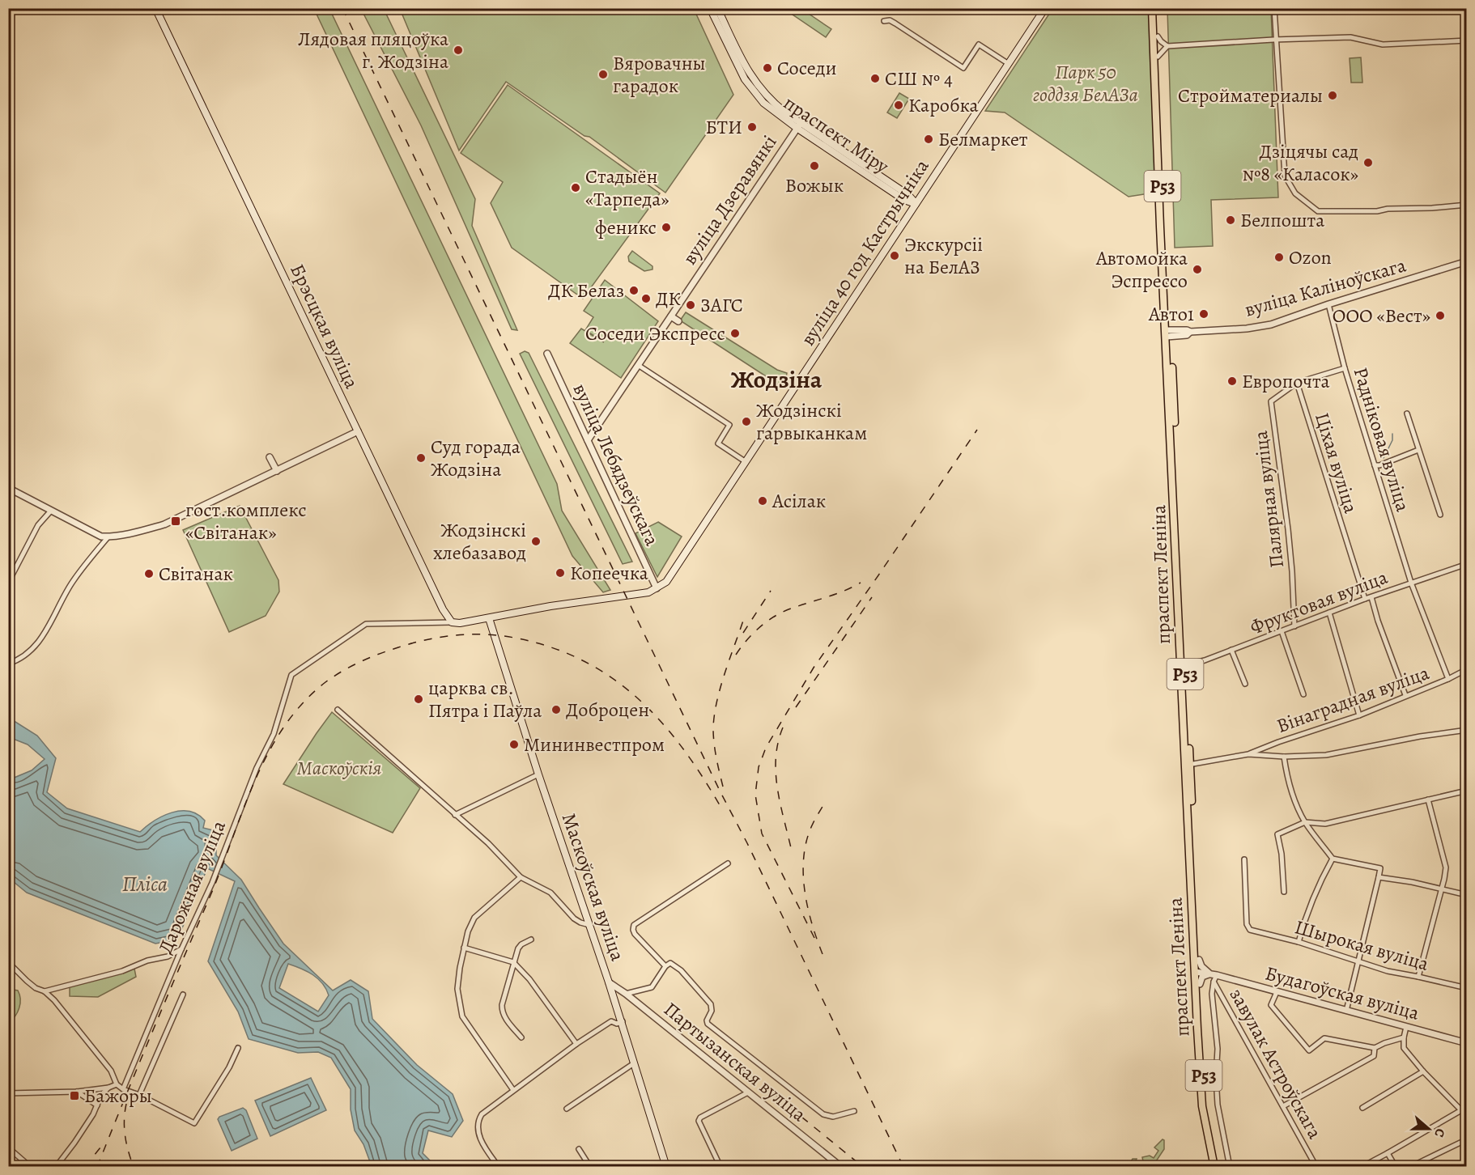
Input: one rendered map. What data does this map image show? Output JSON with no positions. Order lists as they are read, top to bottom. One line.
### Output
{"streets":{"main road":["праспект Міру","Р53","вуліца 40 год Кастрычніка","Брэсцкая вуліца","праспект Леніна","Маскоўская вуліца"],"street":["вуліца Дзеравянкі","вуліца Каліноўскага","Радніковая вуліца","Ціхая вуліца","вуліца Лебядзеўскага","Палярная вуліца","Фруктовая вуліца","Вінаградная вуліца","Дарожная вуліца","Шырокая вуліца","Будагоўская вуліца","Партызанская вуліца","завулак Астроўскага"]},"crossings":[["праспект Міру","вуліца Дзеравянкі"],["праспект Міру","вуліца 40 год Кастрычніка"],["вуліца Дзеравянкі","вуліца Лебядзеўскага"],["вуліца 40 год Кастрычніка","вуліца Лебядзеўскага"],["вуліца 40 год Кастрычніка","Маскоўская вуліца"],["вуліца Каліноўскага","Радніковая вуліца"],["вуліца Каліноўскага","праспект Леніна"],["Брэсцкая вуліца","Дарожная вуліца"],["Радніковая вуліца","Фруктовая вуліца"],["Радніковая вуліца","Вінаградная вуліца"],["Ціхая вуліца","Палярная вуліца"],["Ціхая вуліца","Фруктовая вуліца"],["Палярная вуліца","Фруктовая вуліца"],["праспект Леніна","Фруктовая вуліца"],["праспект Леніна","Будагоўская вуліца"],["Маскоўская вуліца","Партызанская вуліца"],["Будагоўская вуліца","завулак Астроўскага"]],"districts":["Жодзіна"],"water":["Пліса"],"parks":["Парк 50 годдзя БелАЗа","Маскоўскія"],"places":{"other":["Лядовая пляцоўка г. Жодзіна","Соседи","Вяровачны гарадок","СШ № 4","Стройматериалы","Каробка","БТИ","Белмаркет","Дзіцячы сад №8 «Каласок»","Вожык","Стадыён «Тарпеда»","Белпошта","феникс","Экскурсіі на БелАЗ","Ozon","Автомойка Эспрессо","ДК Белаз","ДК","ЗАГС","Авто1","ООО «Вест»","Соседи Экспресс","Европочта","Жодзінскі гарвыканкам","Суд горада Жодзіна","Асілак","Жодзінскі хлебазавод","Копеечка","Світанак","царква св. Пятра і Паўла","Доброцен","Мининвестпром"],"transit":["гост.комплекс «Світанак»","Бажоры"]},"north":"right"}
